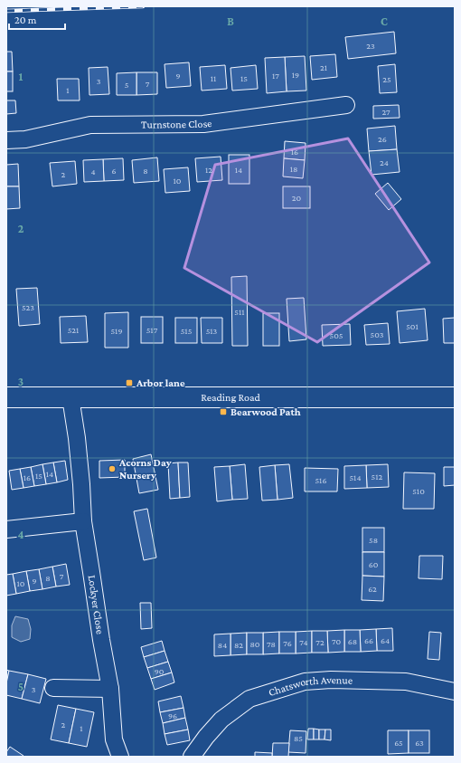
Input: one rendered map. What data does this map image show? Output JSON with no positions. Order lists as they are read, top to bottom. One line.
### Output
{"streets":{"main road":["Reading Road"],"street":["Turnstone Close","Lockyer Close","Chatsworth Avenue"]},"crossings":[["Reading Road","Lockyer Close"]],"places":{"transit":["Arbor lane","Bearwood Path"],"other":["Acorns Day Nursery"]},"house_numbers":["23","21","19","9","17","11","15","25","3","7","5","1","27","26","16","24","18","12","14","6","8","4","2","10","20","523","511","501","521","517","519","515","513","503","505","14","15","512","16","514","516","510","58","60","7","8","9","10","62","66","64","70","68","74","72","76","80","78","84","82","90","3","96","2","1","85","65","63"],"scale_bar":"20 m","grid":{"columns":["B","C"],"rows":["1","2","3","4","5"]}}
